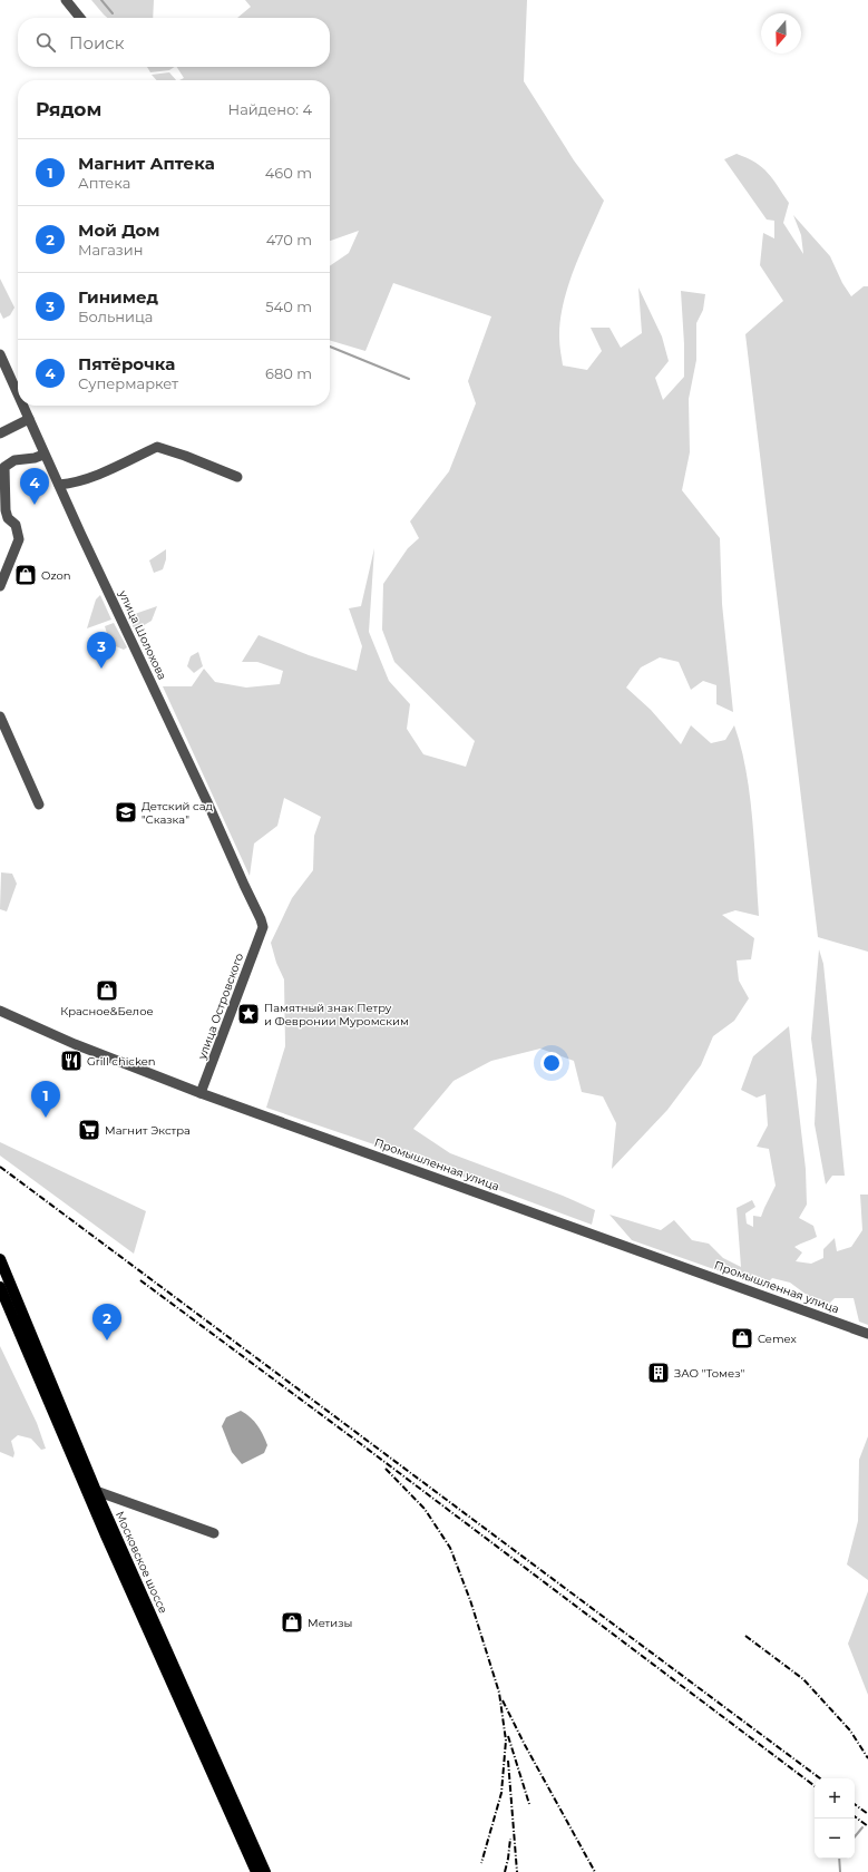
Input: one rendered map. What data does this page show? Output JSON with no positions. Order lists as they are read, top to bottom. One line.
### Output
{"streets":{"main road":["Московское шоссе"],"street":["улица Шолохова","улица Островского","Промышленная улица"]},"crossings":[["улица Шолохова","улица Островского"],["улица Островского","Промышленная улица"]],"places":{"shop":["Ozon","Красное&Белое","Cemex","Метизы"],"school or university":["Детский сад \"Сказка\""],"place":["Памятный знак Петру и Февронии Муромским"],"restaurant":["Grill chicken"],"supermarket":["Магнит Экстра"],"building":["ЗАО \"Томез\""]},"north":"bottom","page":{"search":"Поиск","heading":["Рядом","Найдено: 4"],"list":[{"mark":"1","name":"Магнит Аптека","note":"Аптека","value":"460 m"},{"mark":"2","name":"Мой Дом","note":"Магазин","value":"470 m"},{"mark":"3","name":"Гинимед","note":"Больница","value":"540 m"},{"mark":"4","name":"Пятёрочка","note":"Супермаркет","value":"680 m"}],"pins":["4","3","1","2"],"map_buttons":["+","−"]}}
